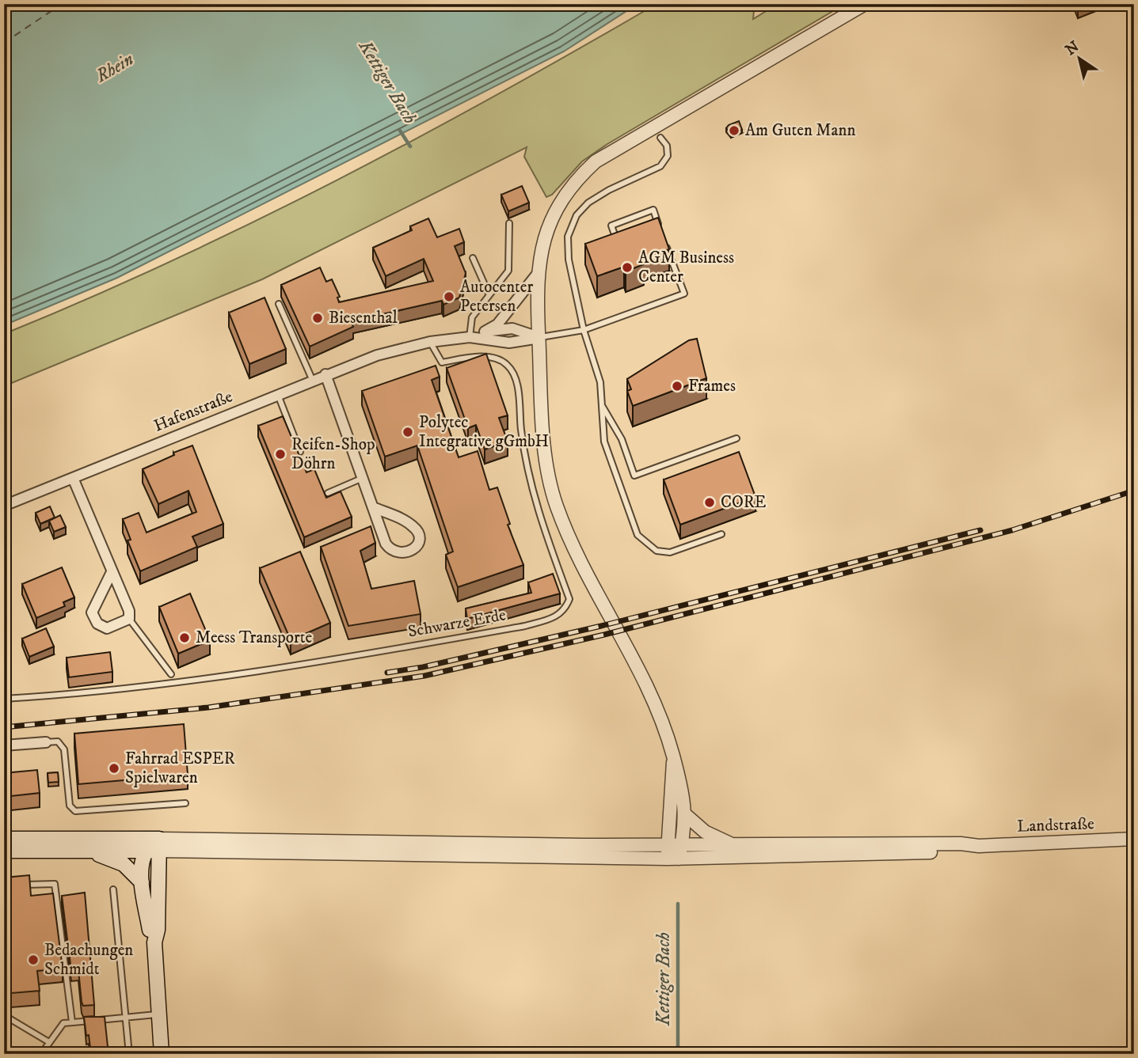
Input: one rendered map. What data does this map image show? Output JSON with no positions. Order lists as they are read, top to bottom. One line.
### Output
{"streets":{"street":["Hafenstraße","Landstraße"],"lane":["Schwarze Erde"]},"crossings":[["Hafenstraße","Schwarze Erde"]],"water":["Rhein","Kettiger Bach"],"places":["Am Guten Mann","AGM Business Center","Autocenter Petersen","Biesenthal","Frames","Polytec Integrative gGmbH","Reifen-Shop Döhrn","CORE","Meess Transporte","Fahrrad ESPER Spielwaren","Bedachungen Schmidt"],"north":"top left"}
